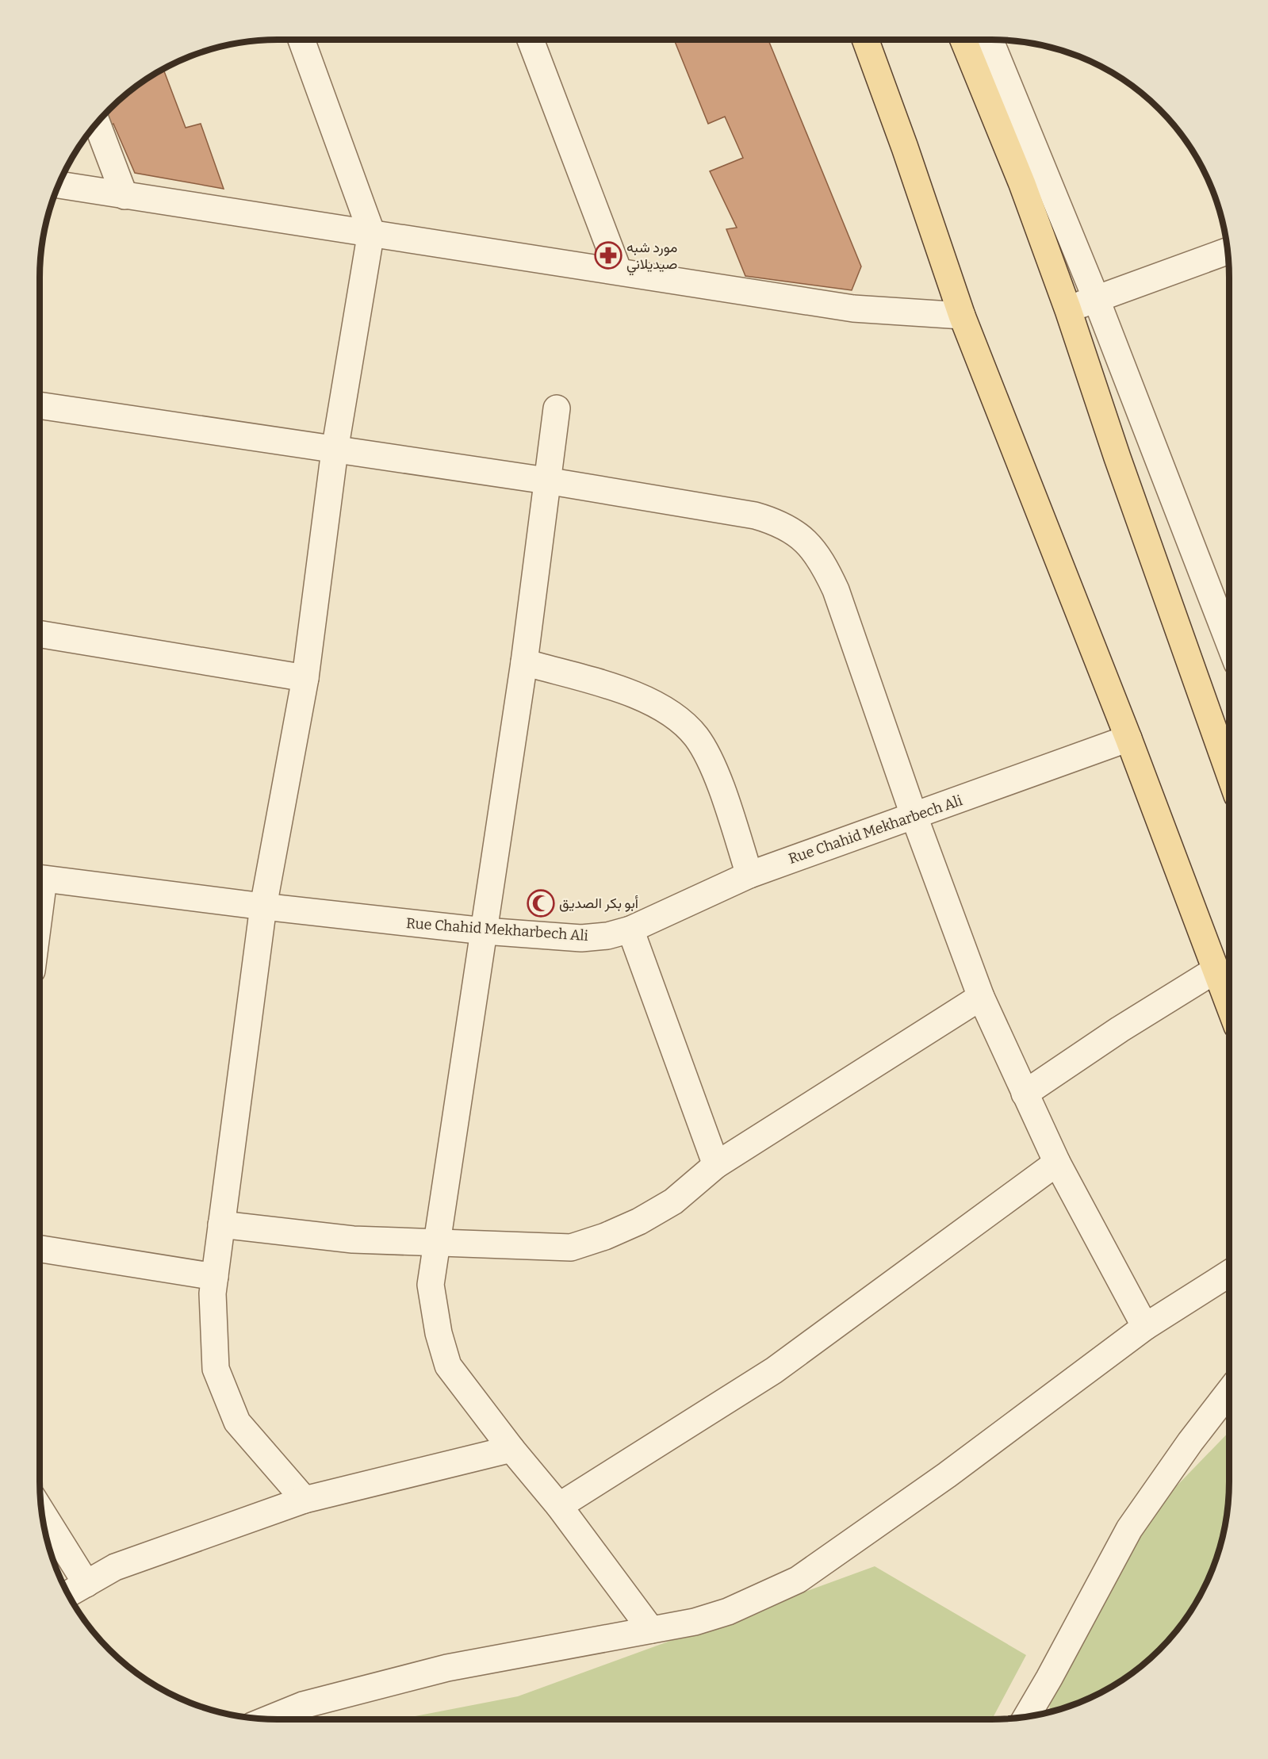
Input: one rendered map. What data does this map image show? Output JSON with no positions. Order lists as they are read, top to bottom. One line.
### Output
{"streets":{"street":["Rue Chahid Mekharbech Ali"]},"places":{"pharmacy":["مورد شبه صيديلاني"],"mosque":["أبو بكر الصديق"]}}
